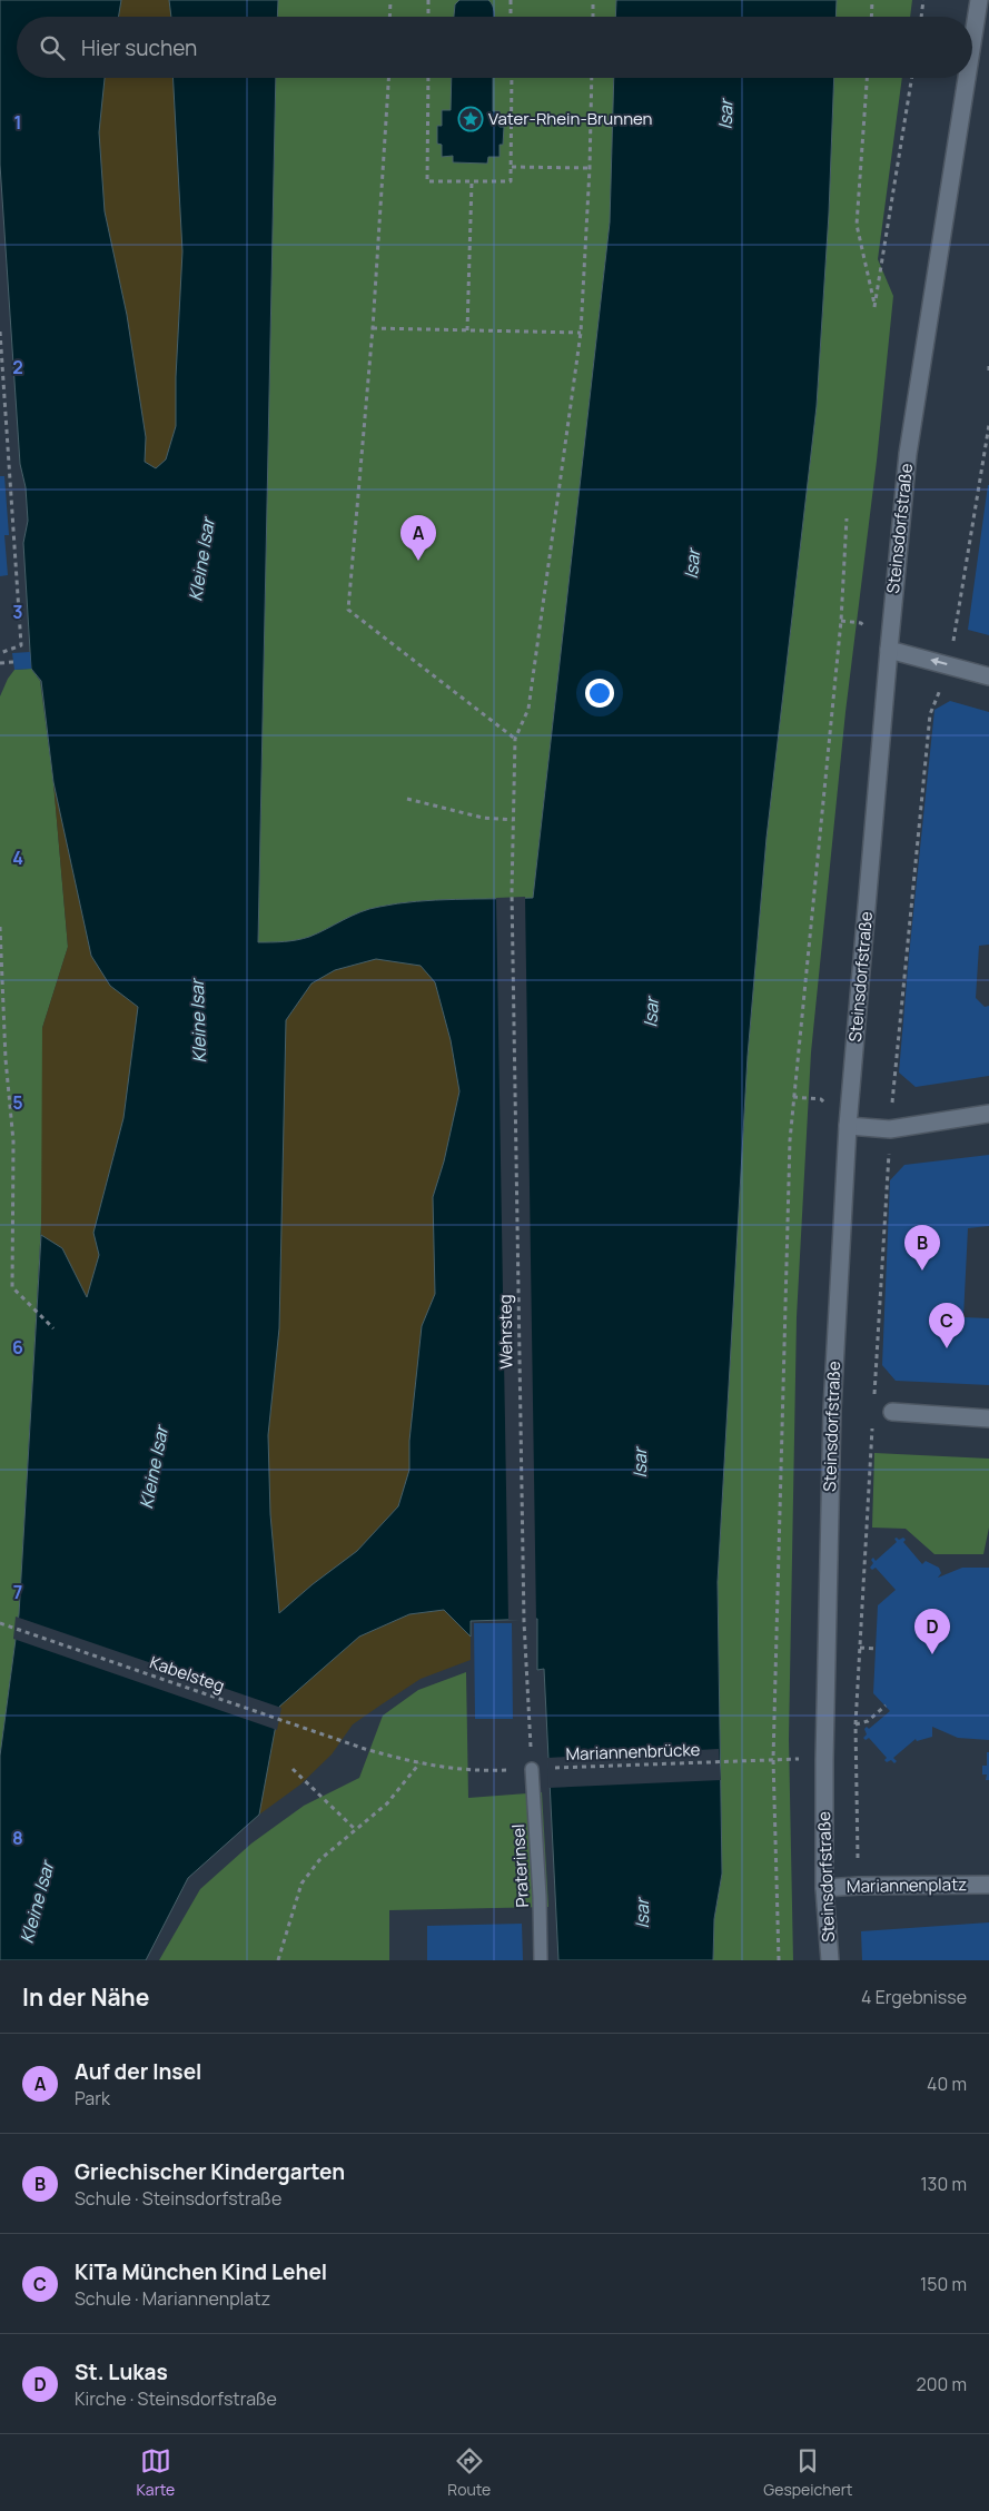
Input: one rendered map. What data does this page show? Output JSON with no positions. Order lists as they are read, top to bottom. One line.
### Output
{"streets":{"main road":["Steinsdorfstraße","Mariannenplatz"],"lane":["Praterinsel"],"path":["Wehrsteg","Kabelsteg","Mariannenbrücke"]},"crossings":[["Steinsdorfstraße","Mariannenplatz"],["Wehrsteg","Mariannenbrücke"],["Wehrsteg","Praterinsel"],["Kabelsteg","Mariannenbrücke"],["Mariannenbrücke","Praterinsel"]],"water":["Isar","Kleine Isar"],"places":{"place":["Vater-Rhein-Brunnen"]},"page":{"search":"Hier suchen","pins":["A","B","C","D"],"heading":["In der Nähe","4 Ergebnisse"],"list":[{"mark":"A","name":"Auf der Insel","note":"Park","value":"40 m"},{"mark":"B","name":"Griechischer Kindergarten","note":"Schule · Steinsdorfstraße","value":"130 m"},{"mark":"C","name":"KiTa München Kind Lehel","note":"Schule · Mariannenplatz","value":"150 m"},{"mark":"D","name":"St. Lukas","note":"Kirche · Steinsdorfstraße","value":"200 m"}],"nav":["Karte","Route","Gespeichert"]},"grid":{"rows":["1","2","3","4","5","6","7","8"]}}
